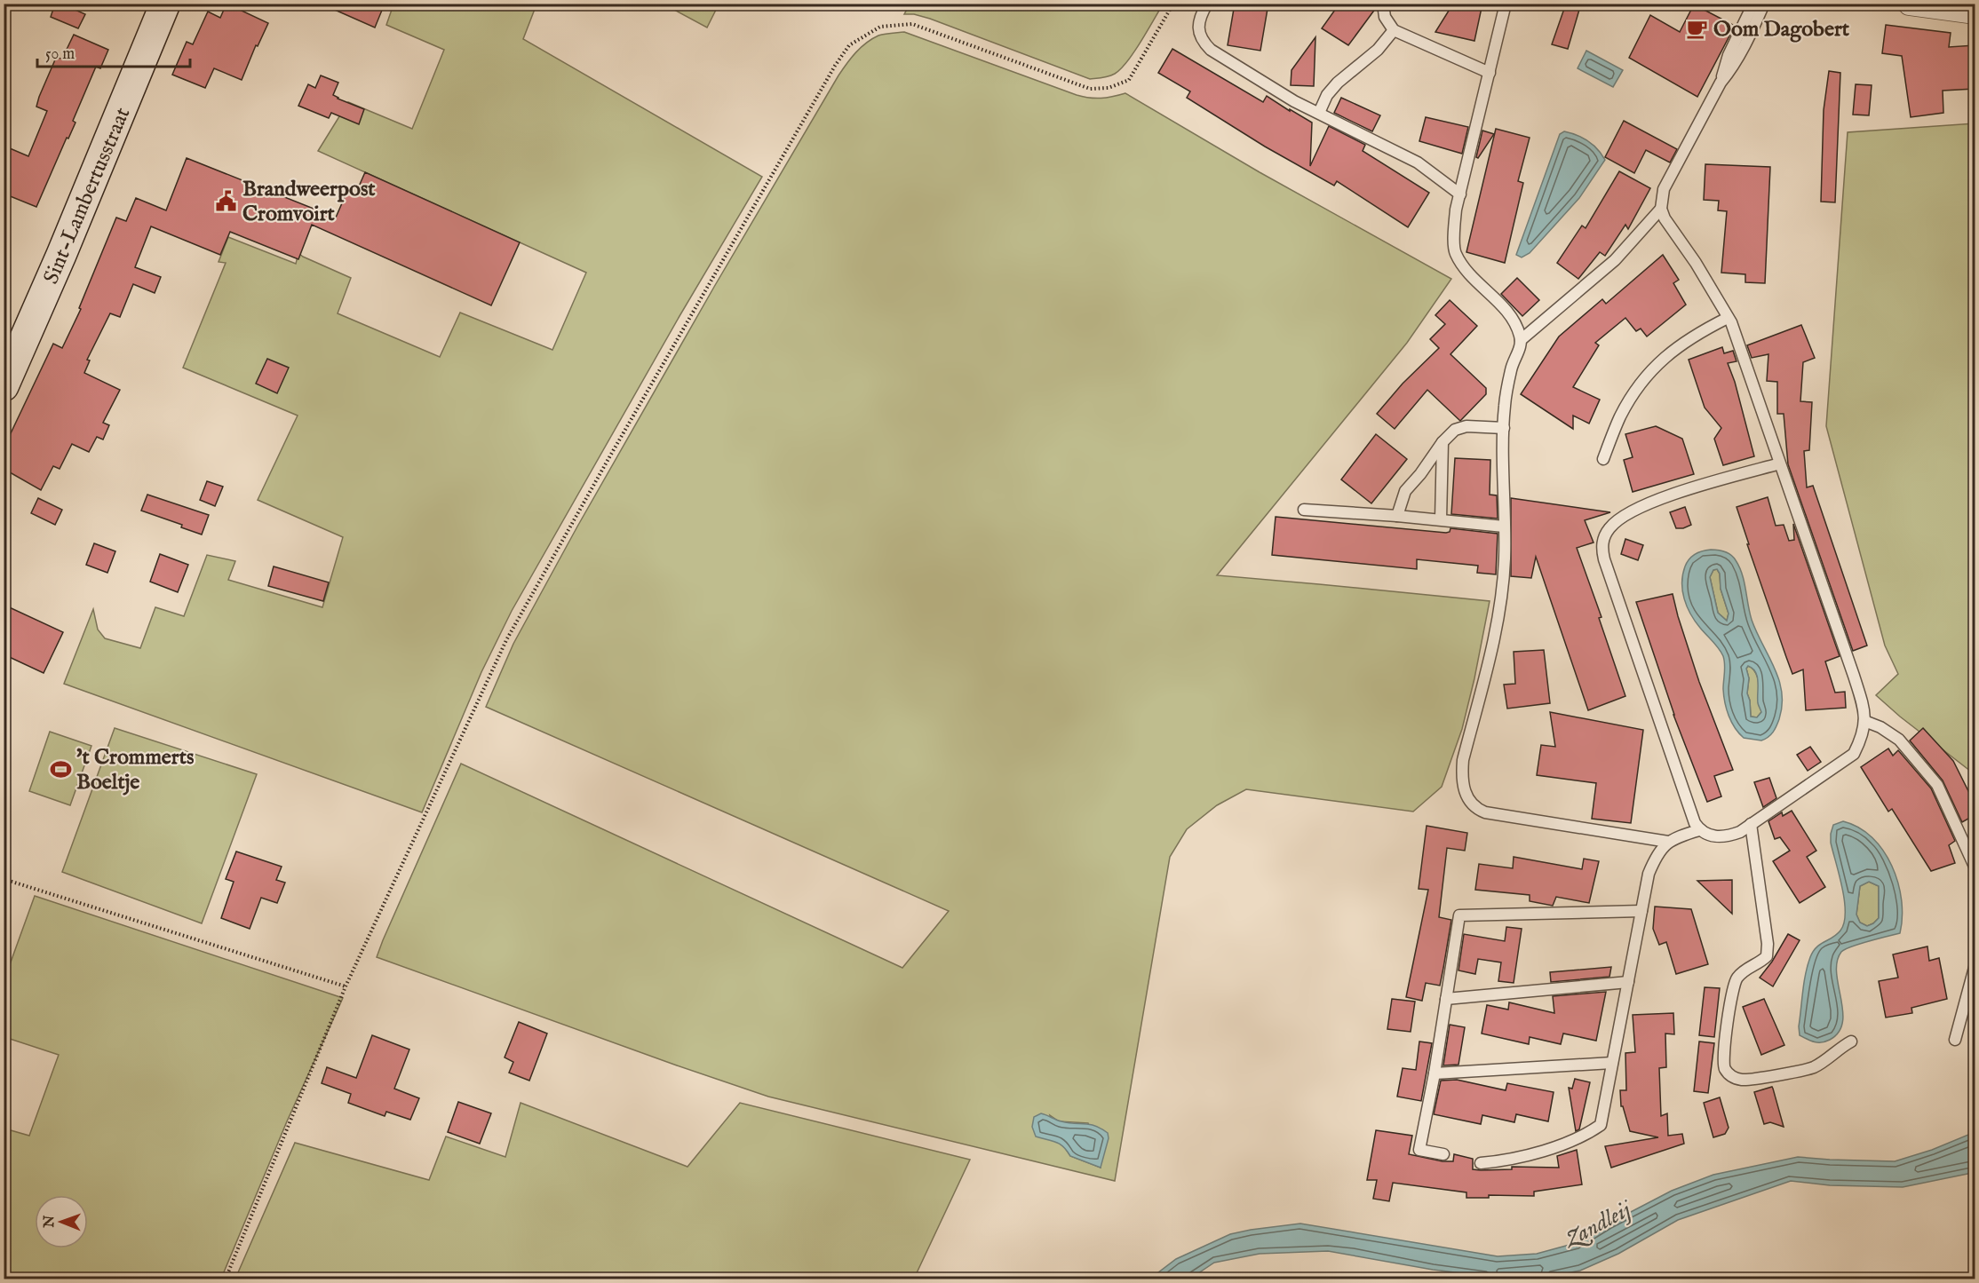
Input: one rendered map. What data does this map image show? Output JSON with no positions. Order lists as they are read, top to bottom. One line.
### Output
{"streets":{"main road":["Sint-Lambertusstraat"]},"water":["Zandleij"],"places":{"cafe":["Oom Dagobert"],"public building":["Brandweerpost Cromvoirt"],"sports":["'t Crommerts Boeltje"]},"scale_bar":"50 m","north":"left"}
